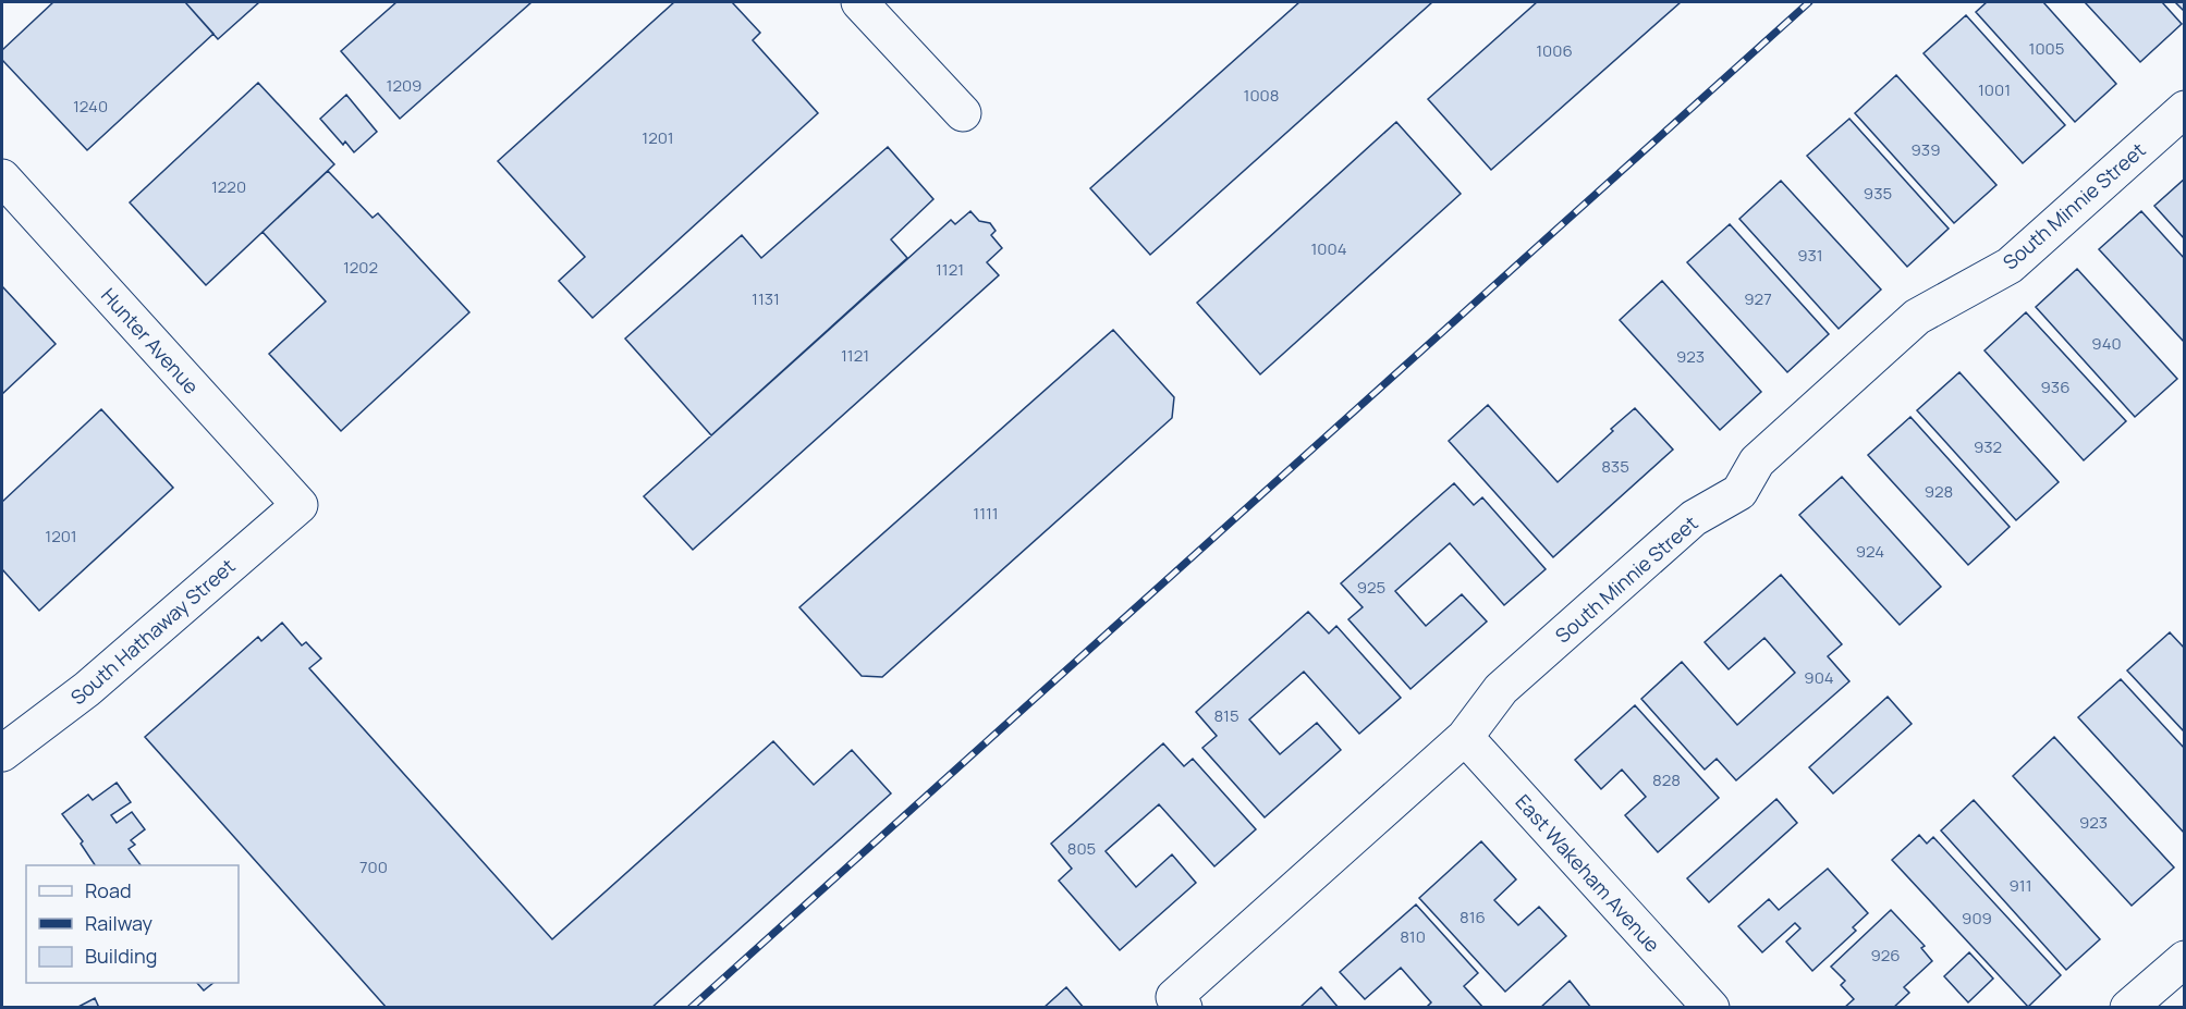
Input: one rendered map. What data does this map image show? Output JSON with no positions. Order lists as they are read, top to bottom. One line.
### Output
{"streets":{"street":["South Minnie Street","Hunter Avenue","South Hathaway Street","East Wakeham Avenue"]},"crossings":[["South Minnie Street","East Wakeham Avenue"],["Hunter Avenue","South Hathaway Street"]],"house_numbers":["1005","1006","1209","1001","1008","1240","1201","939","1220","935","1004","931","1202","1121","1131","927","940","1121","923","936","932","835","928","1111","1201","924","925","904","815","828","923","805","700","911","816","909","810","926"],"legend":["Road","Railway","Building"]}
